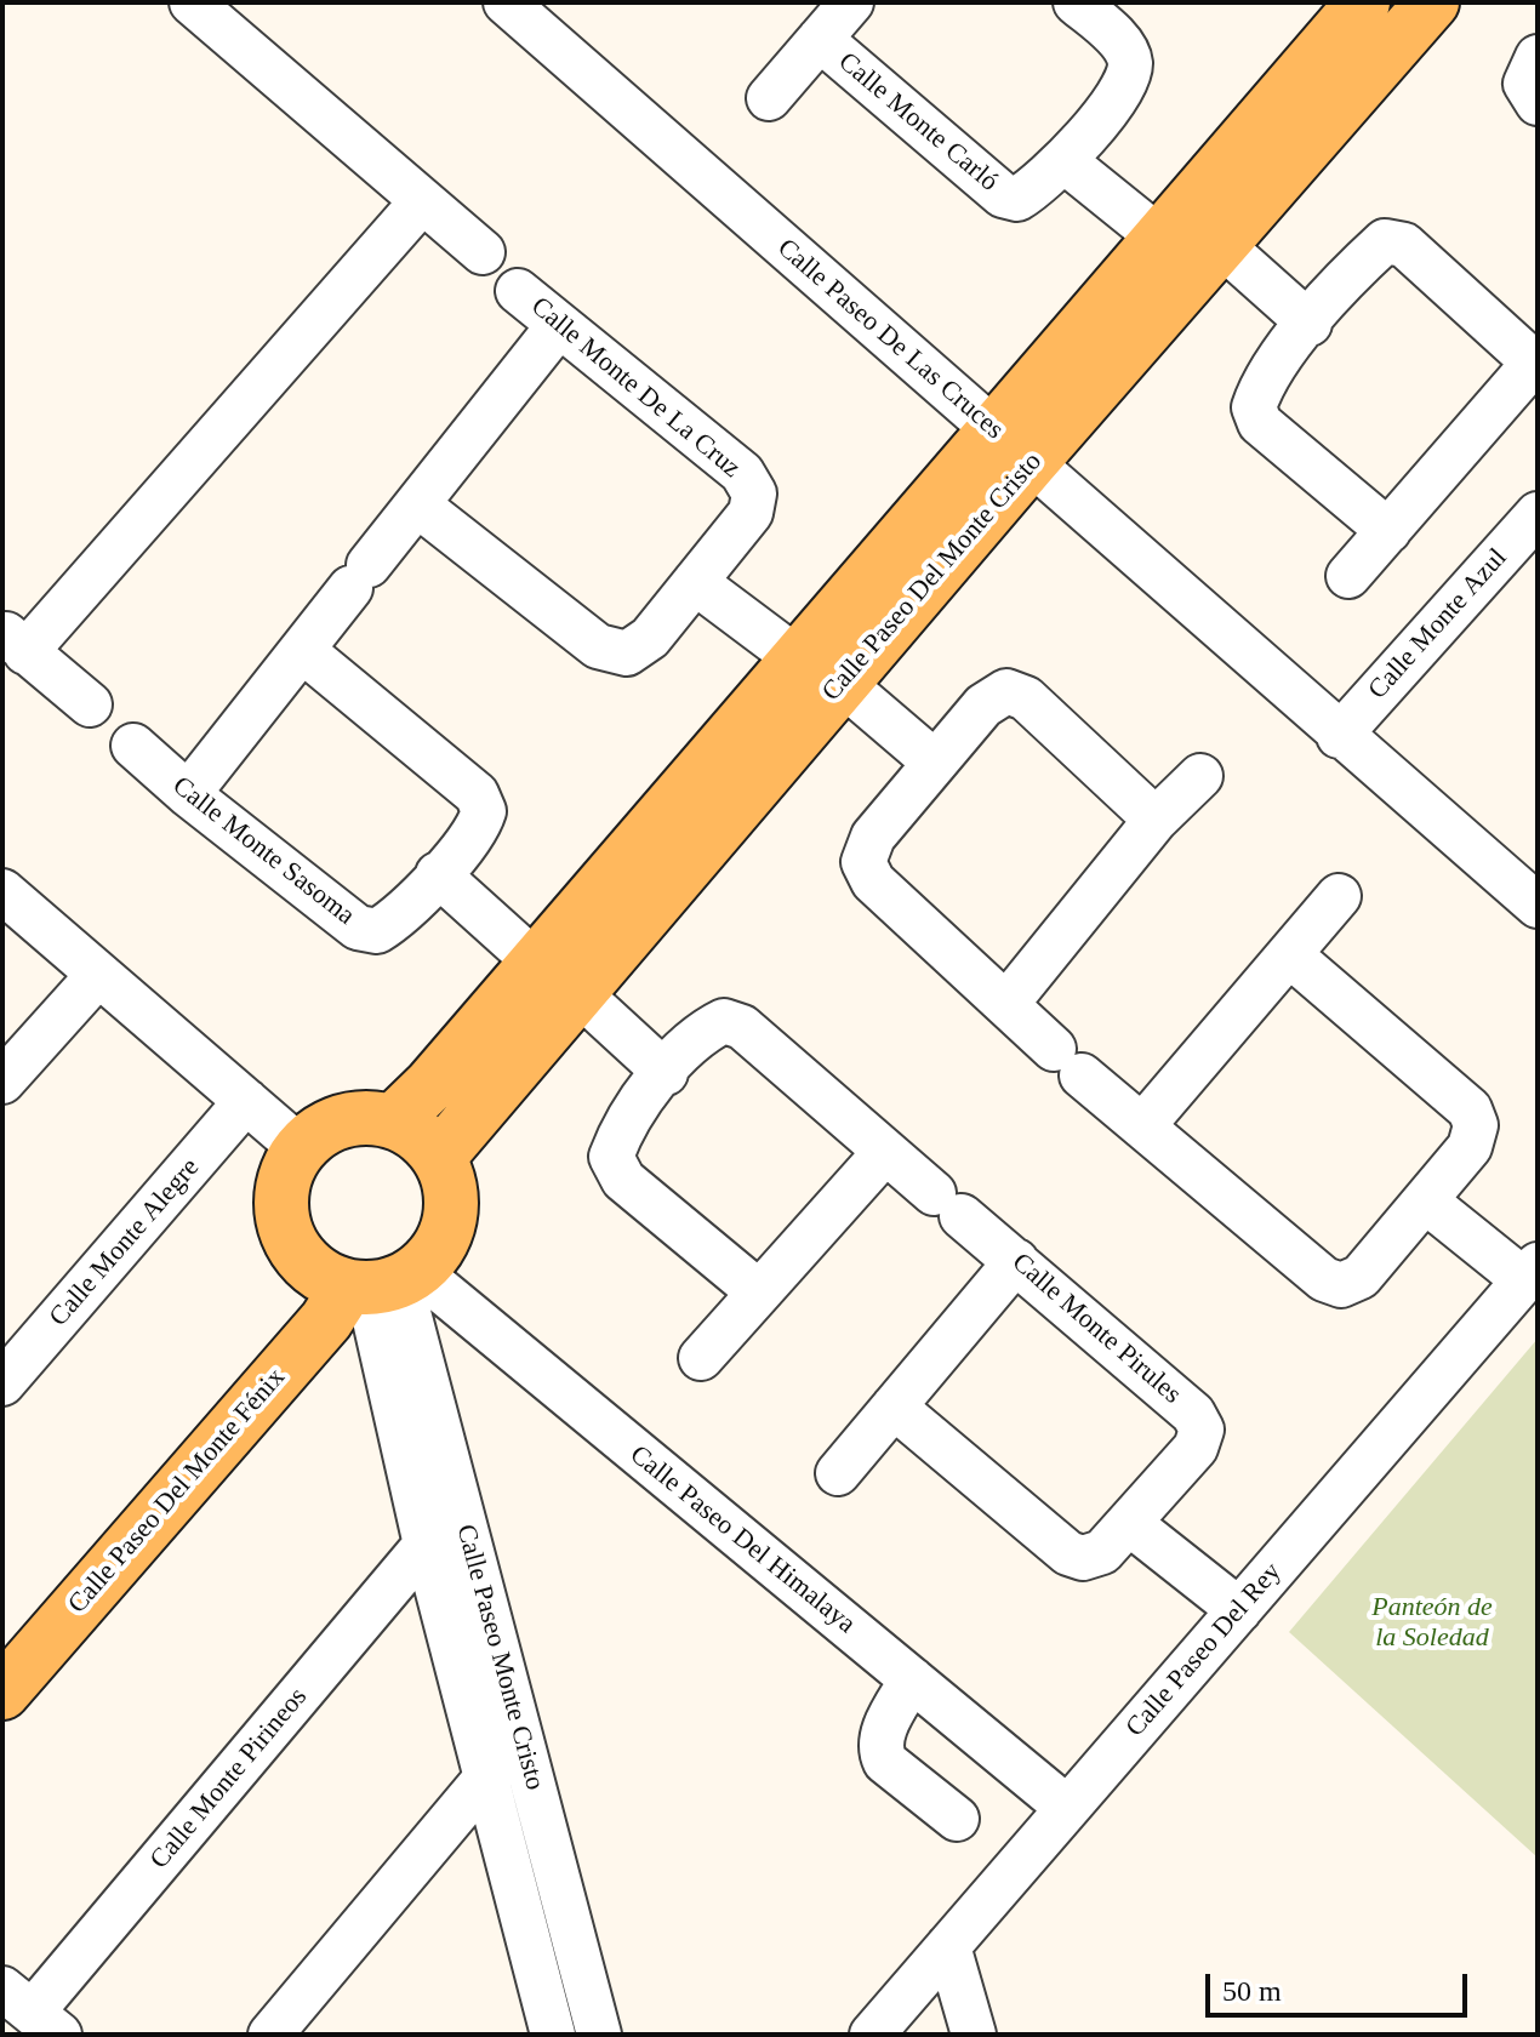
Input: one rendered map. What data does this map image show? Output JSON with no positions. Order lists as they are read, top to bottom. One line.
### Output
{"streets":{"main road":["Calle Paseo Del Monte Cristo","Calle Paseo Del Monte Fénix"],"street":["Calle Monte Carló","Calle Paseo De Las Cruces","Calle Monte De La Cruz","Calle Monte Azul","Calle Monte Sasoma","Calle Monte Alegre","Calle Monte Pirules","Calle Paseo Del Himalaya","Calle Paseo Del Rey","Calle Paseo Monte Cristo","Calle Monte Pirineos"]},"crossings":[["Calle Paseo De Las Cruces","Calle Paseo Del Monte Cristo"],["Calle Paseo De Las Cruces","Calle Monte Azul"],["Calle Paseo Del Monte Cristo","Calle Paseo Del Monte Fénix"],["Calle Paseo Del Monte Cristo","Calle Paseo Del Himalaya"],["Calle Paseo Del Monte Cristo","Calle Paseo Monte Cristo"],["Calle Paseo Del Monte Fénix","Calle Paseo Del Himalaya"],["Calle Paseo Del Monte Fénix","Calle Paseo Monte Cristo"],["Calle Paseo Del Himalaya","Calle Paseo Del Rey"],["Calle Paseo Del Himalaya","Calle Paseo Monte Cristo"],["Calle Paseo Monte Cristo","Calle Monte Pirineos"]],"parks":["Panteón de la Soledad"],"scale_bar":"50 m"}
